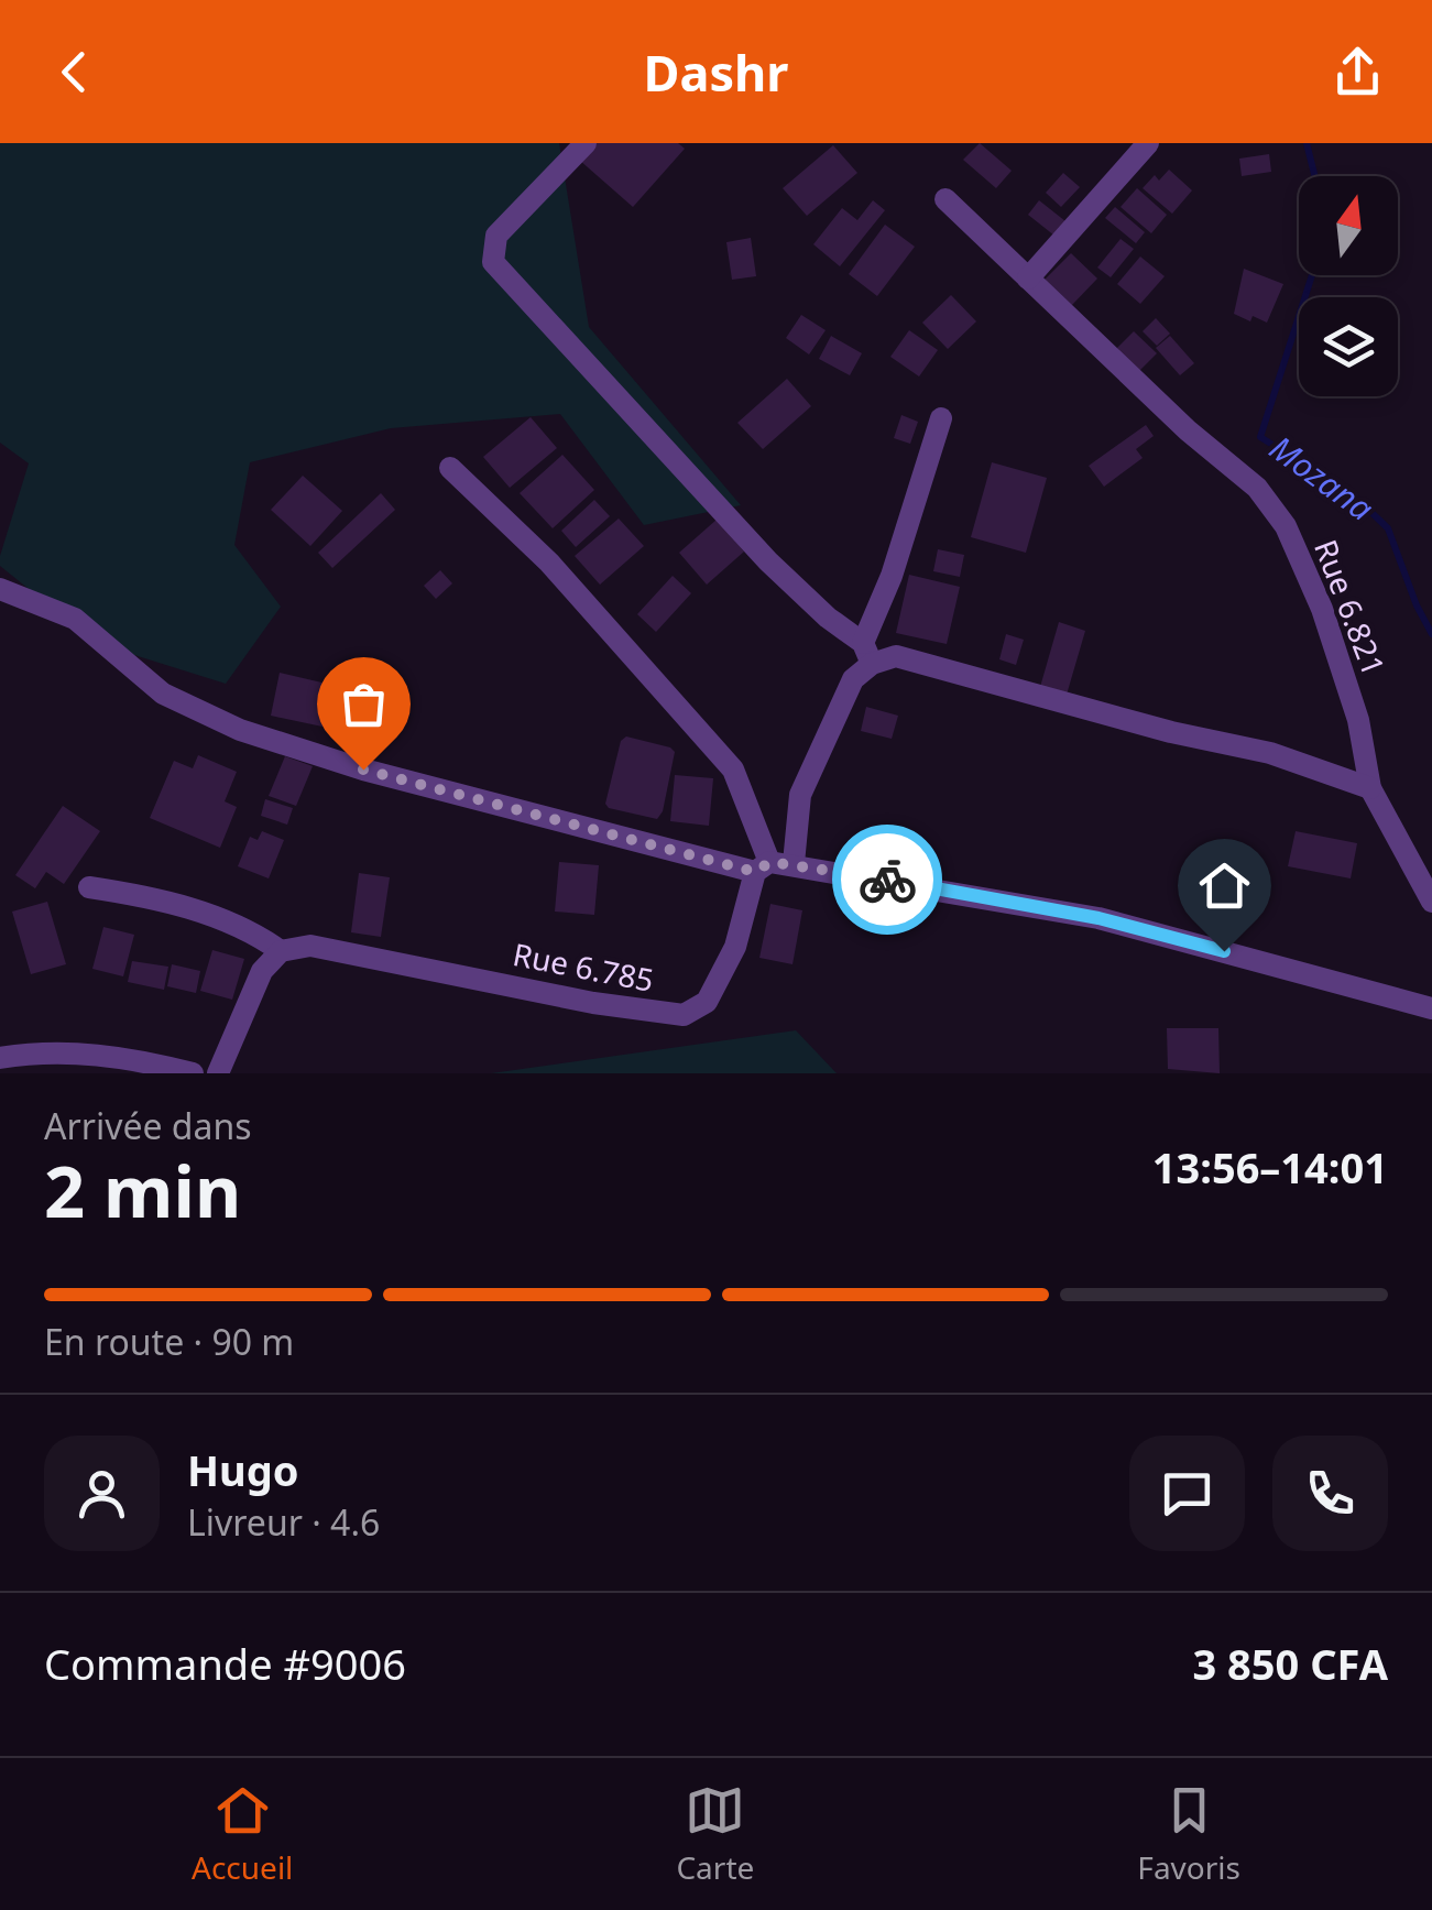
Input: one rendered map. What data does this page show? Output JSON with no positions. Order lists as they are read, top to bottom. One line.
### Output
{"streets":{"street":["Rue 6.821","Rue 6.785"]},"water":["Mozana"],"north":"top","page":{"header":"Dashr","heading":["2 min","Arrivée dans","13:56–14:01"],"panel":["Hugo","Livreur · 4.6","Commande #9006","3 850 CFA"],"bar":"En route · 90 m","tabs":["Accueil","Carte","Favoris"]}}
